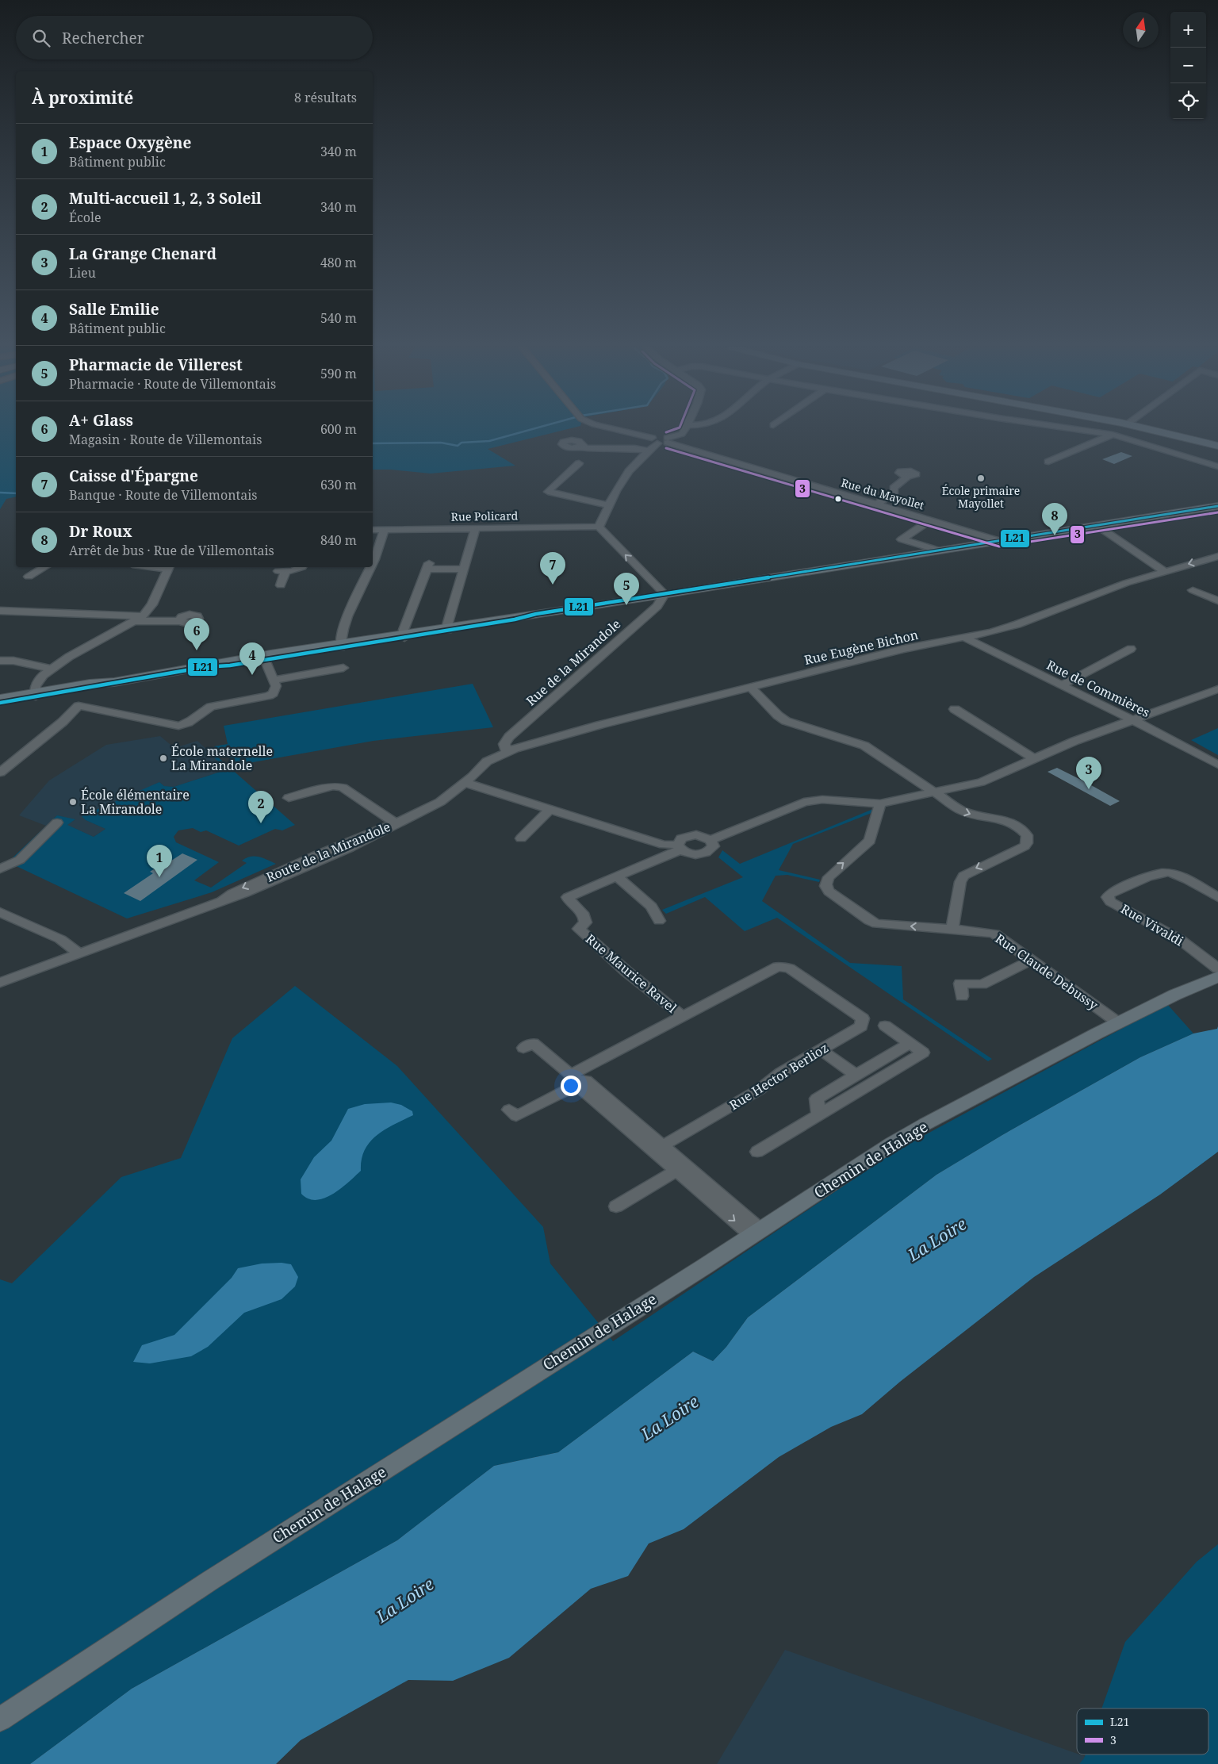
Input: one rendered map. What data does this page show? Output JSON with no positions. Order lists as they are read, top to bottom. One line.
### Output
{"streets":{"main road":["Chemin de Halage"],"street":["Rue du Mayollet","Rue Policard","Rue Eugène Bichon","Rue de la Mirandole","Rue de Commières","Route de la Mirandole","Rue Vivaldi","Rue Claude Debussy","Rue Maurice Ravel","Rue Hector Berlioz"]},"crossings":[["Rue Eugène Bichon","Rue de la Mirandole"],["Rue Eugène Bichon","Rue de Commières"],["Rue Eugène Bichon","Route de la Mirandole"],["Rue Claude Debussy","Chemin de Halage"],["Rue Maurice Ravel","Rue Hector Berlioz"]],"water":["La Loire"],"places":["École primaire Mayollet","École maternelle La Mirandole","École élémentaire La Mirandole"],"lines":["transit line 3","transit line L21"],"legend":["L21","3"],"north":"top","page":{"map_buttons":["+","−"],"search":"Rechercher","heading":["À proximité","8 résultats"],"list":[{"mark":"1","name":"Espace Oxygène","note":"Bâtiment public","value":"340 m"},{"mark":"2","name":"Multi-accueil 1, 2, 3 Soleil","note":"École","value":"340 m"},{"mark":"3","name":"La Grange Chenard","note":"Lieu","value":"480 m"},{"mark":"4","name":"Salle Emilie","note":"Bâtiment public","value":"540 m"},{"mark":"5","name":"Pharmacie de Villerest","note":"Pharmacie · Route de Villemontais","value":"590 m"},{"mark":"6","name":"A+ Glass","note":"Magasin · Route de Villemontais","value":"600 m"},{"mark":"7","name":"Caisse d'Épargne","note":"Banque · Route de Villemontais","value":"630 m"},{"mark":"8","name":"Dr Roux","note":"Arrêt de bus · Rue de Villemontais","value":"840 m"}],"pins":["8","7","5","6","4","3","2","1"]}}
